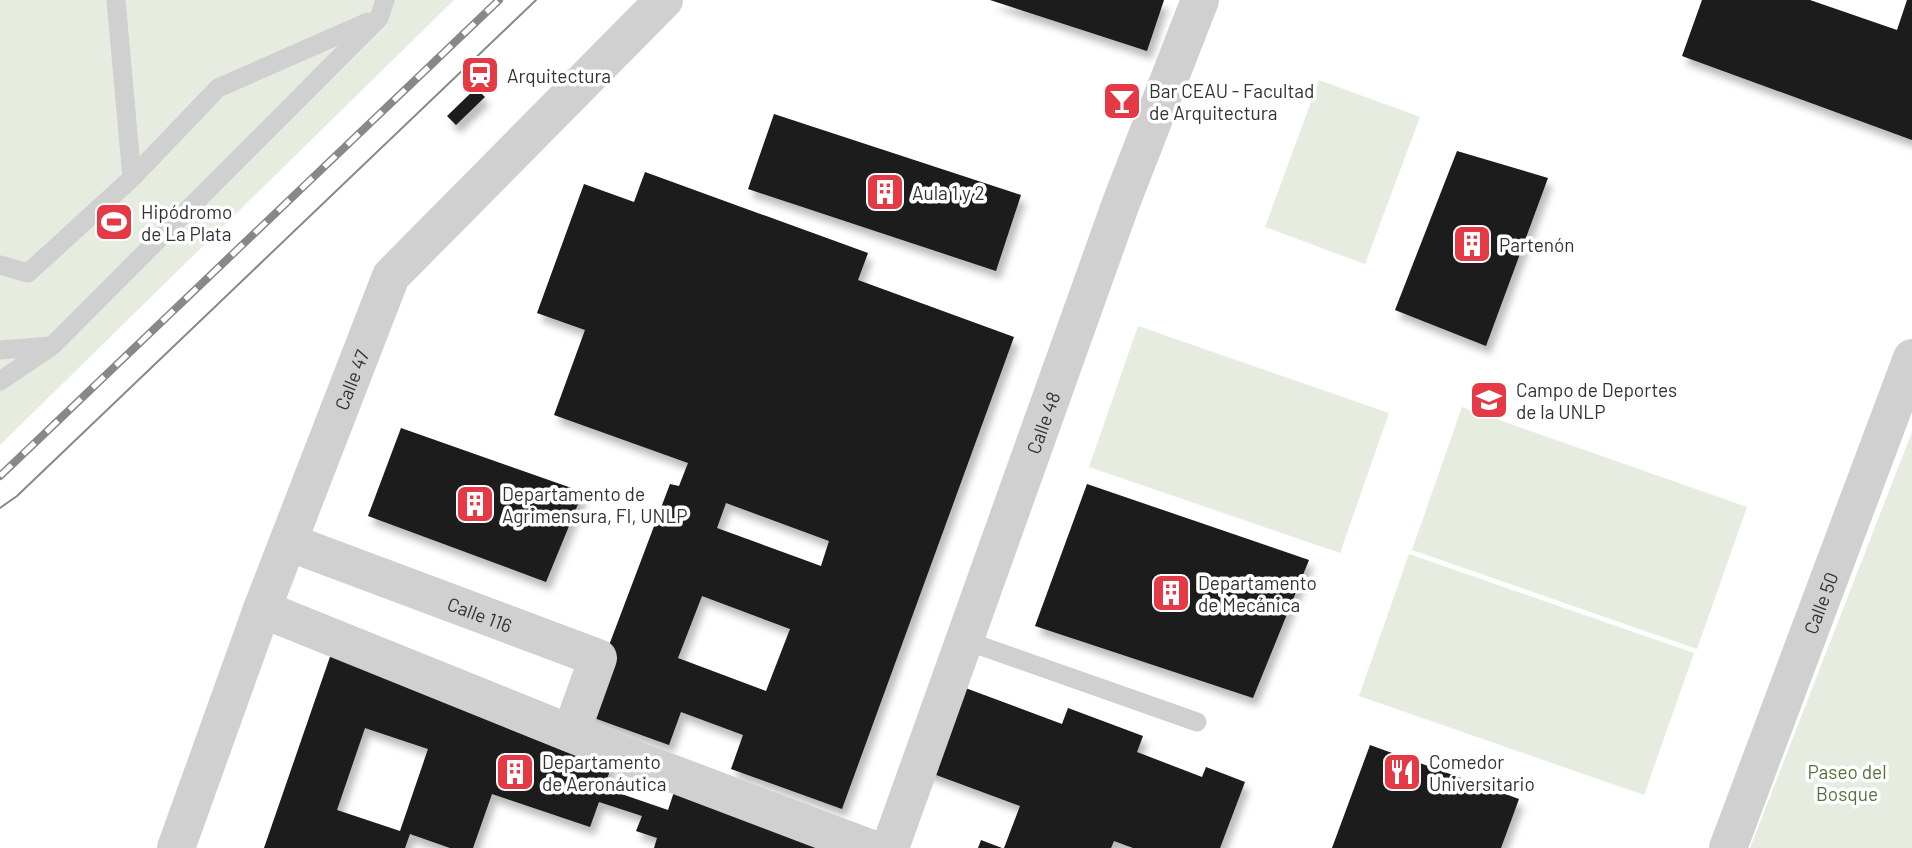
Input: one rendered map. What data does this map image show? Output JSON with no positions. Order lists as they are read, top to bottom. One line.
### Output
{"streets":{"street":["Calle 47","Calle 48","Calle 50","Calle 116"]},"crossings":[["Calle 47","Calle 116"]],"parks":["Paseo del Bosque"],"places":{"station":["Arquitectura"],"bar":["Bar CEAU - Facultad de Arquitectura"],"building":["Aula 1 y 2","Partenón","Departamento de Agrimensura, FI, UNLP","Departamento de Mecánica","Departamento de Aeronáutica"],"sports":["Hipódromo de La Plata"],"school or university":["Campo de Deportes de la UNLP"],"restaurant":["Comedor Universitario"]}}
